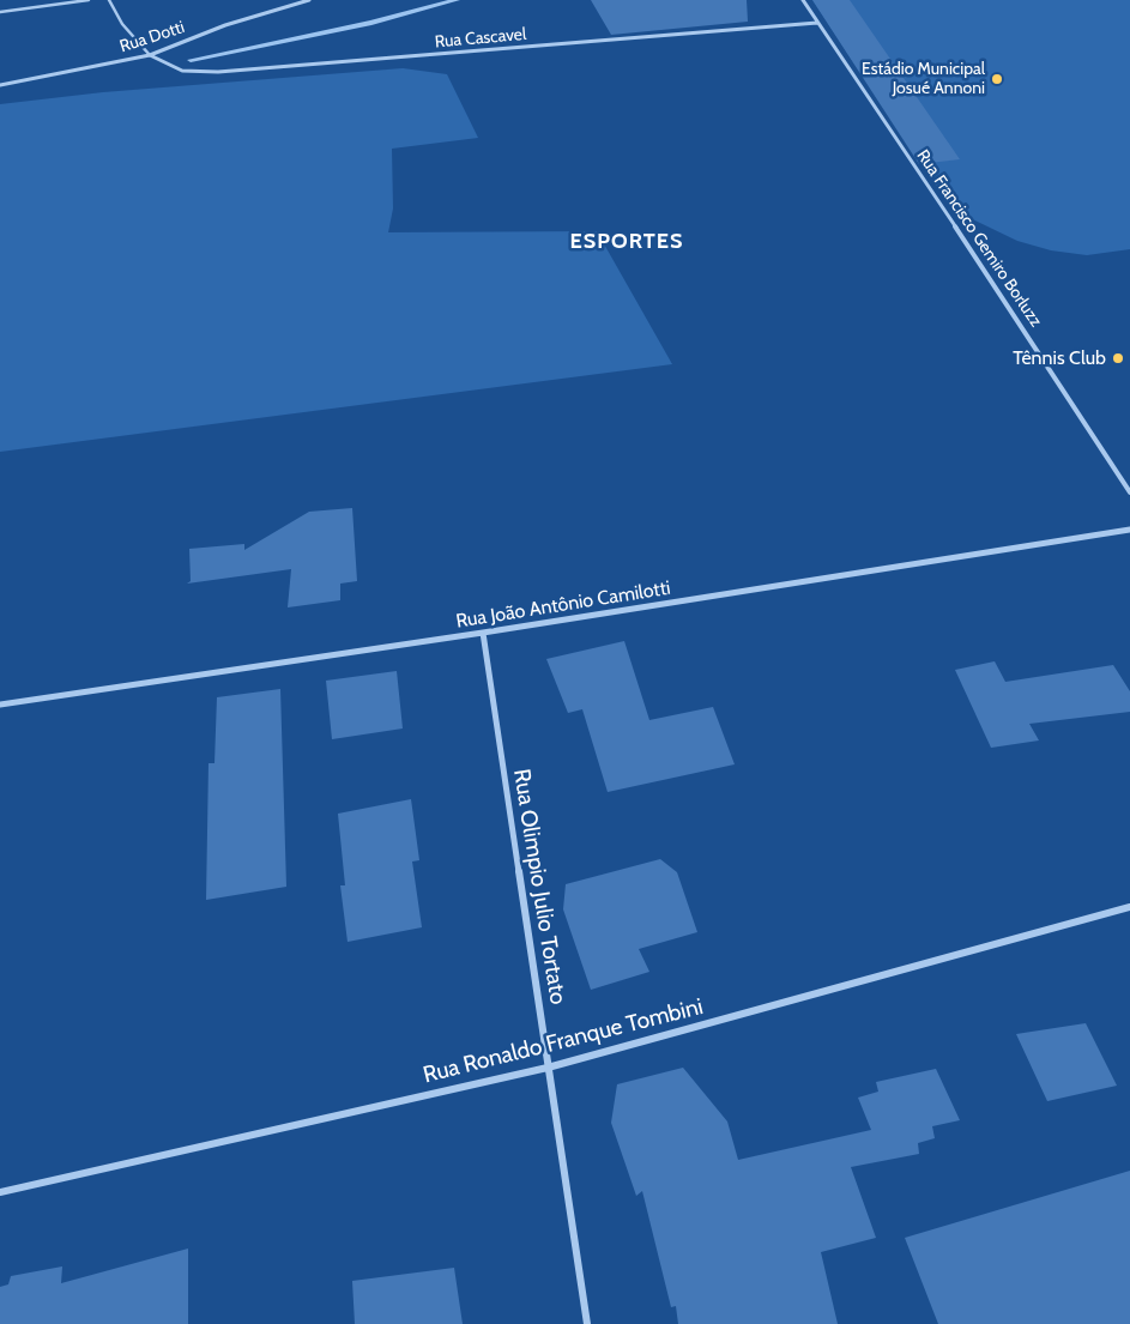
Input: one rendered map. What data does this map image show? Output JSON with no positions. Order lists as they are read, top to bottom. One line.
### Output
{"streets":{"street":["Rua Dotti","Rua Cascavel","Rua Francisco Gemiro Borluzz","Rua João Antônio Camilotti","Rua Olimpio Julio Tortato","Rua Ronaldo Franque Tombini"]},"crossings":[["Rua Dotti","Rua Cascavel"],["Rua Cascavel","Rua Francisco Gemiro Borluzz"],["Rua João Antônio Camilotti","Rua Olimpio Julio Tortato"],["Rua Olimpio Julio Tortato","Rua Ronaldo Franque Tombini"]],"districts":["ESPORTES"],"places":["Estádio Municipal Josué Annoni","Tênnis Club"]}
